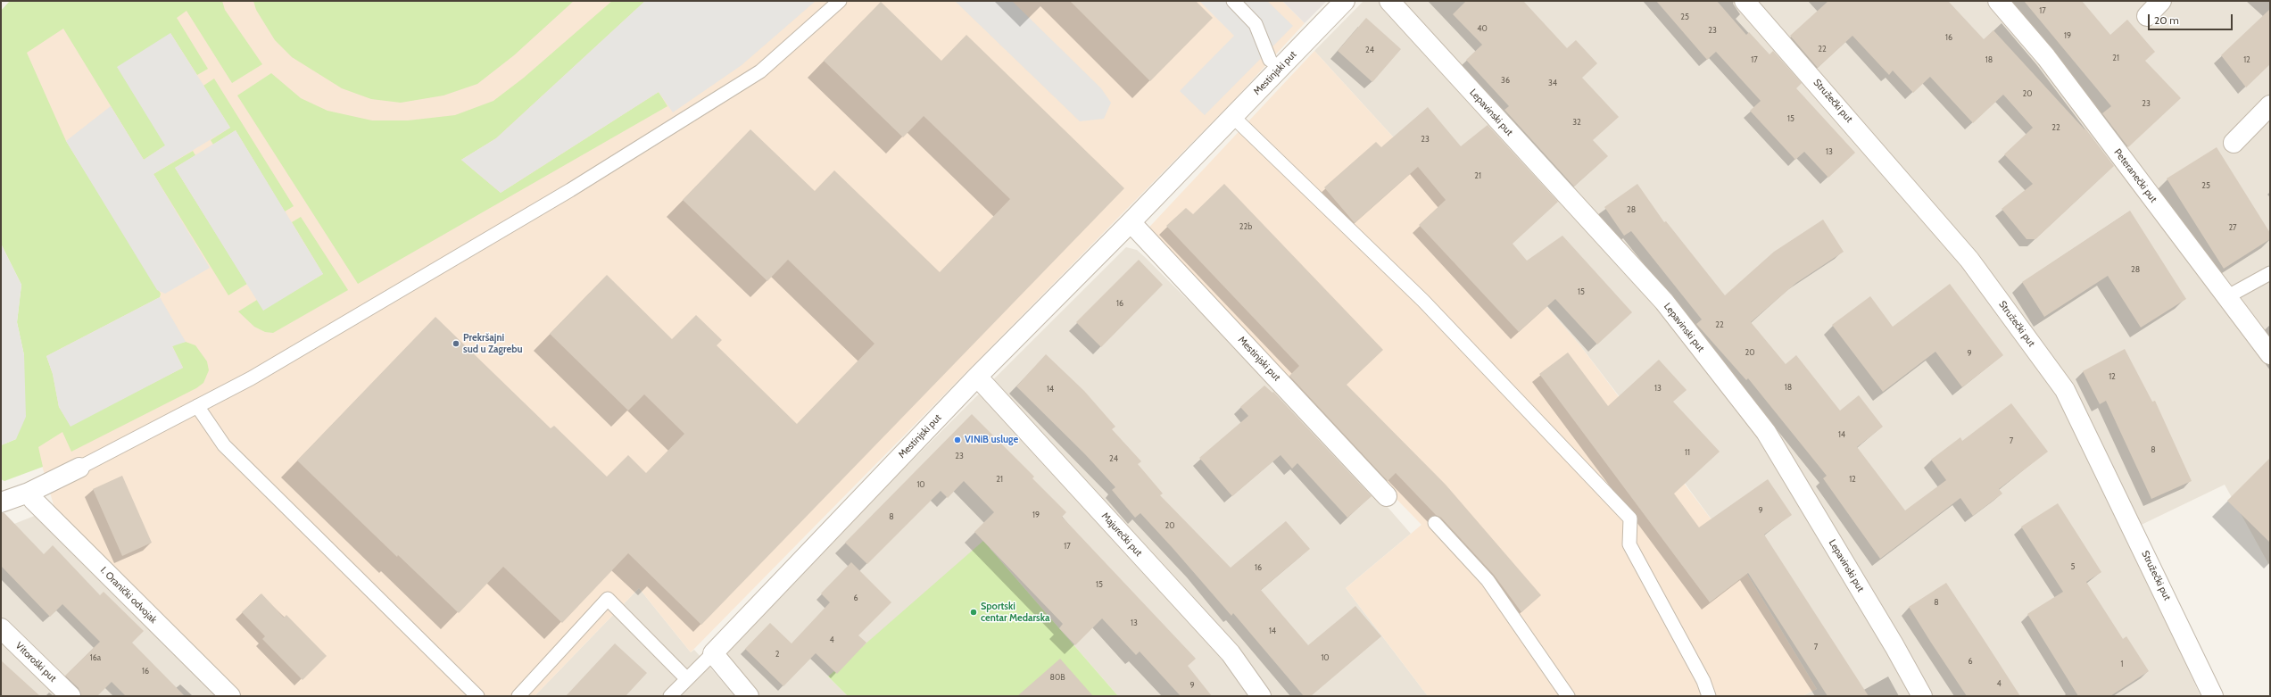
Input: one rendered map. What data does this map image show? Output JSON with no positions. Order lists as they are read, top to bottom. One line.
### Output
{"streets":{"street":["Mestinjski put","Stružečki put","Lepavinski put","Peteranečki put","Majurečki put","I. Oranički odvojak","Vitoroški put"]},"crossings":[["Mestinjski put","Majurečki put"]],"places":["Prekršajni sud u Zagrebu","VINiB usluge","Sportski centar Medarska"],"house_numbers":["17","25","40","23","19","16","22","24","21","17","18","12","36","34","20","23","15","32","22","23","13","21","25","28","22b","27","28","15","16","22","20","9","12","18","13","14","14","7","8","11","23","24","21","12","10","9","19","8","20","17","5","16","15","6","8","13","14","4","7","2","16a","10","6","1","16","80B","4","9"],"scale_bar":"20 m"}
